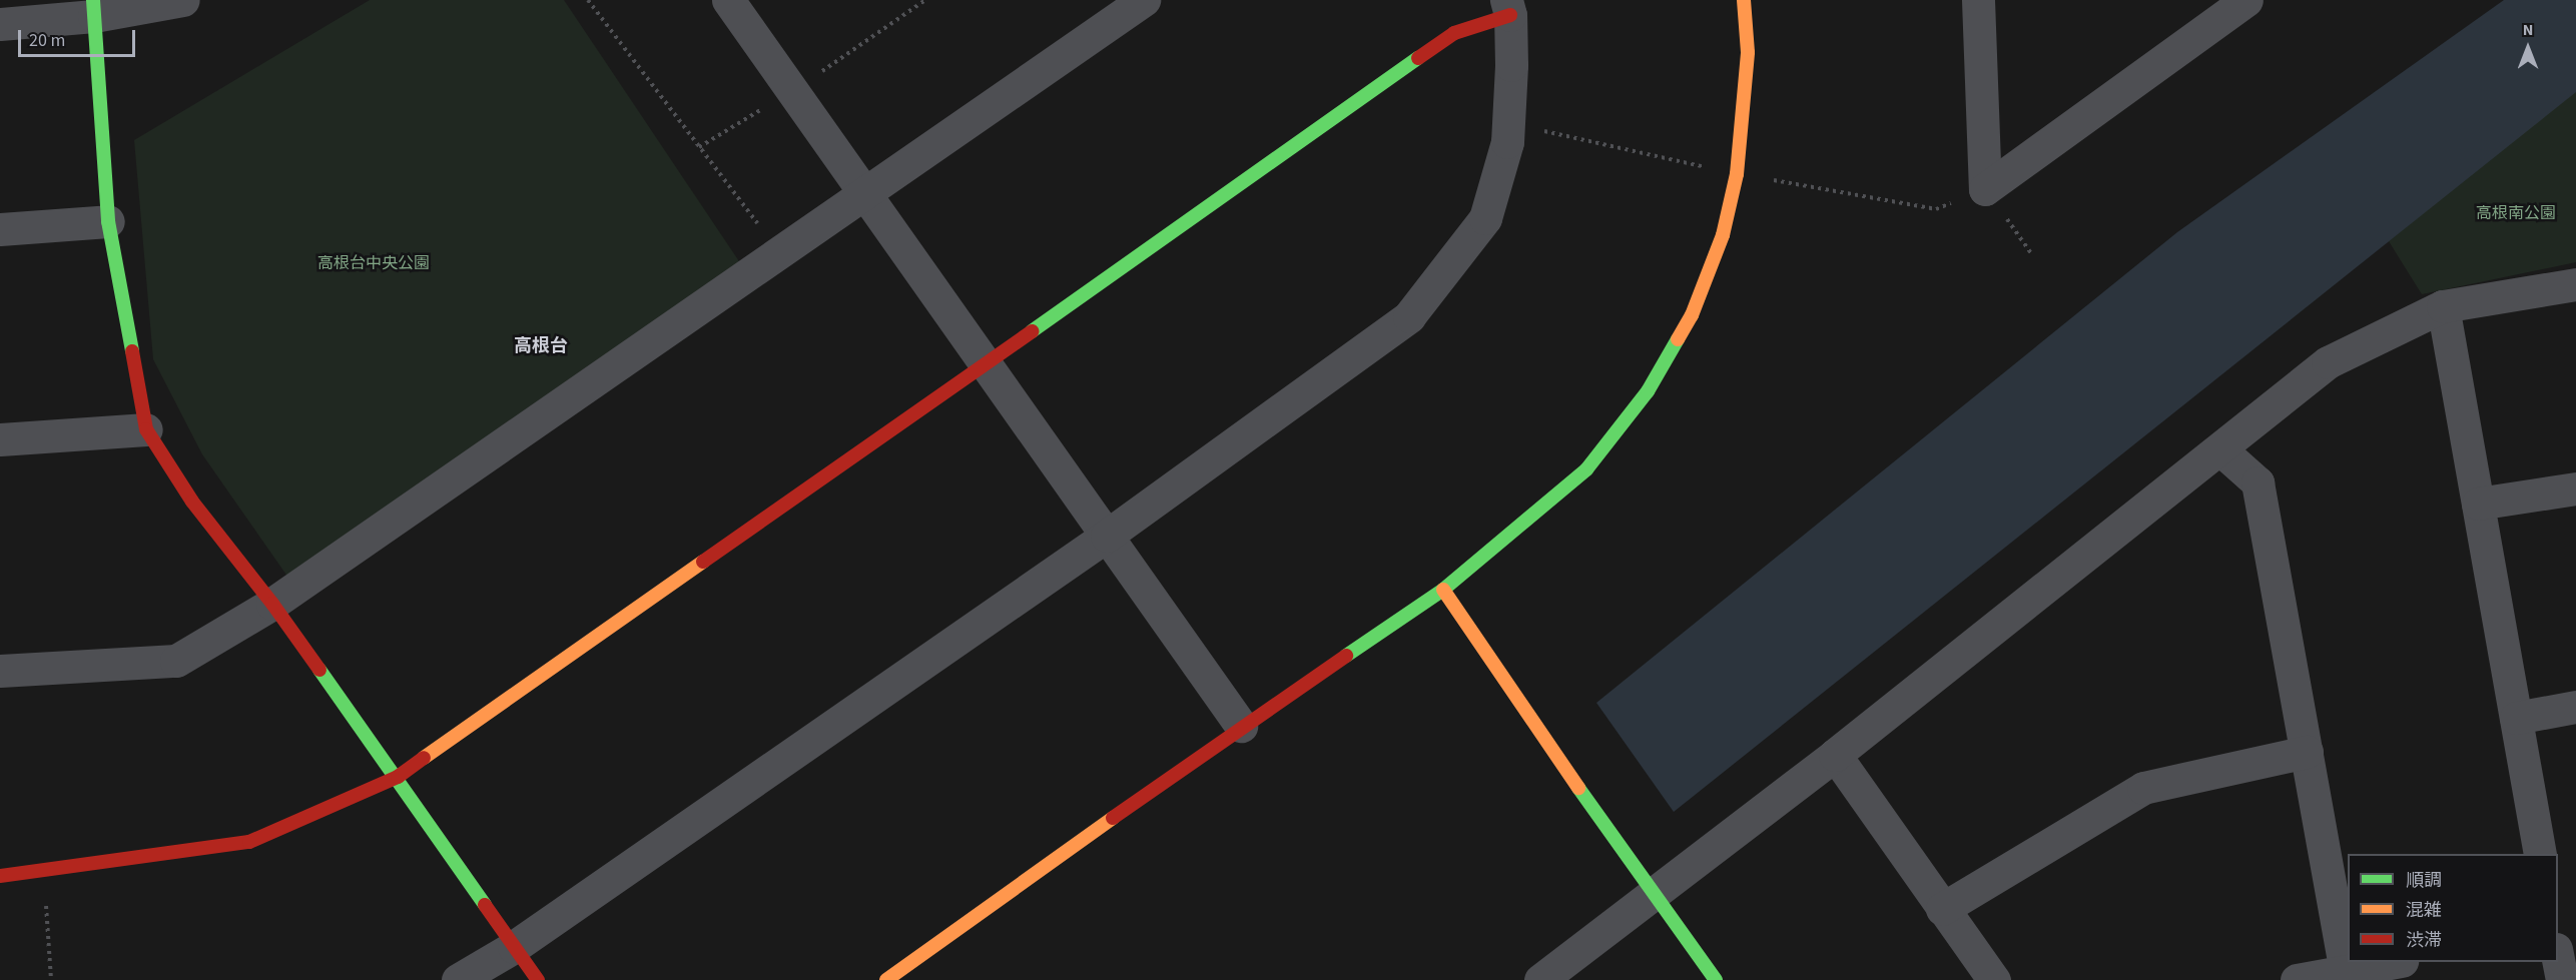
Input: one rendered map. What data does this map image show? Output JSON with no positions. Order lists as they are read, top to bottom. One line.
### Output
{"districts":["高根台"],"parks":["高根南公園","高根台中央公園"],"legend":["順調","混雑","渋滞"],"scale_bar":"20 m","north":"top"}
